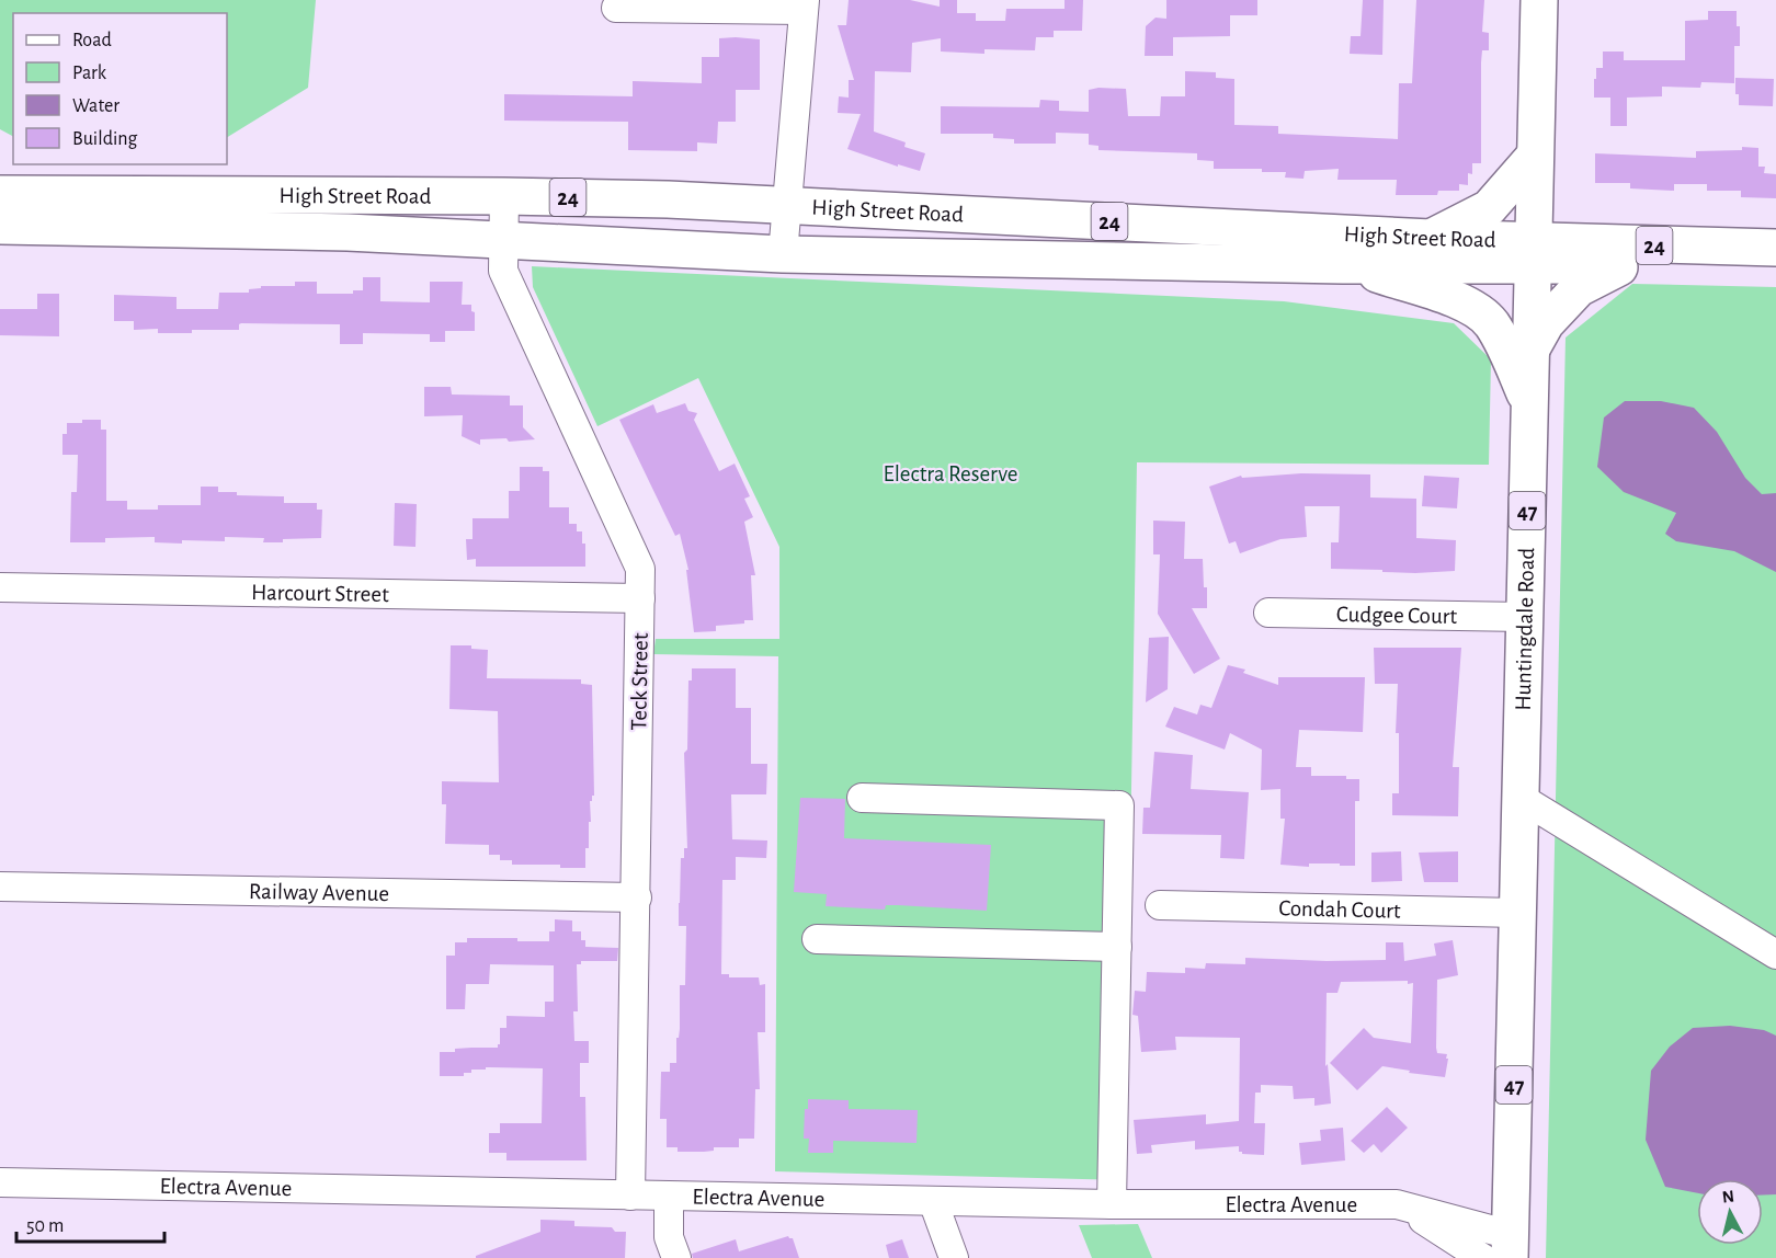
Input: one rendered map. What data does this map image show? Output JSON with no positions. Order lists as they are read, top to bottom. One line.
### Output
{"streets":{"main road":["High Street Road","24","47","Huntingdale Road"],"street":["Harcourt Street","Cudgee Court","Teck Street","Railway Avenue","Condah Court","Electra Avenue"]},"crossings":[["High Street Road","Huntingdale Road"],["High Street Road","Teck Street"],["Harcourt Street","Teck Street"],["Cudgee Court","Huntingdale Road"],["Huntingdale Road","Condah Court"],["Huntingdale Road","Electra Avenue"],["Teck Street","Railway Avenue"],["Teck Street","Electra Avenue"]],"parks":["Electra Reserve"],"legend":["Road","Park","Water","Building"],"scale_bar":"50 m","north":"top"}
